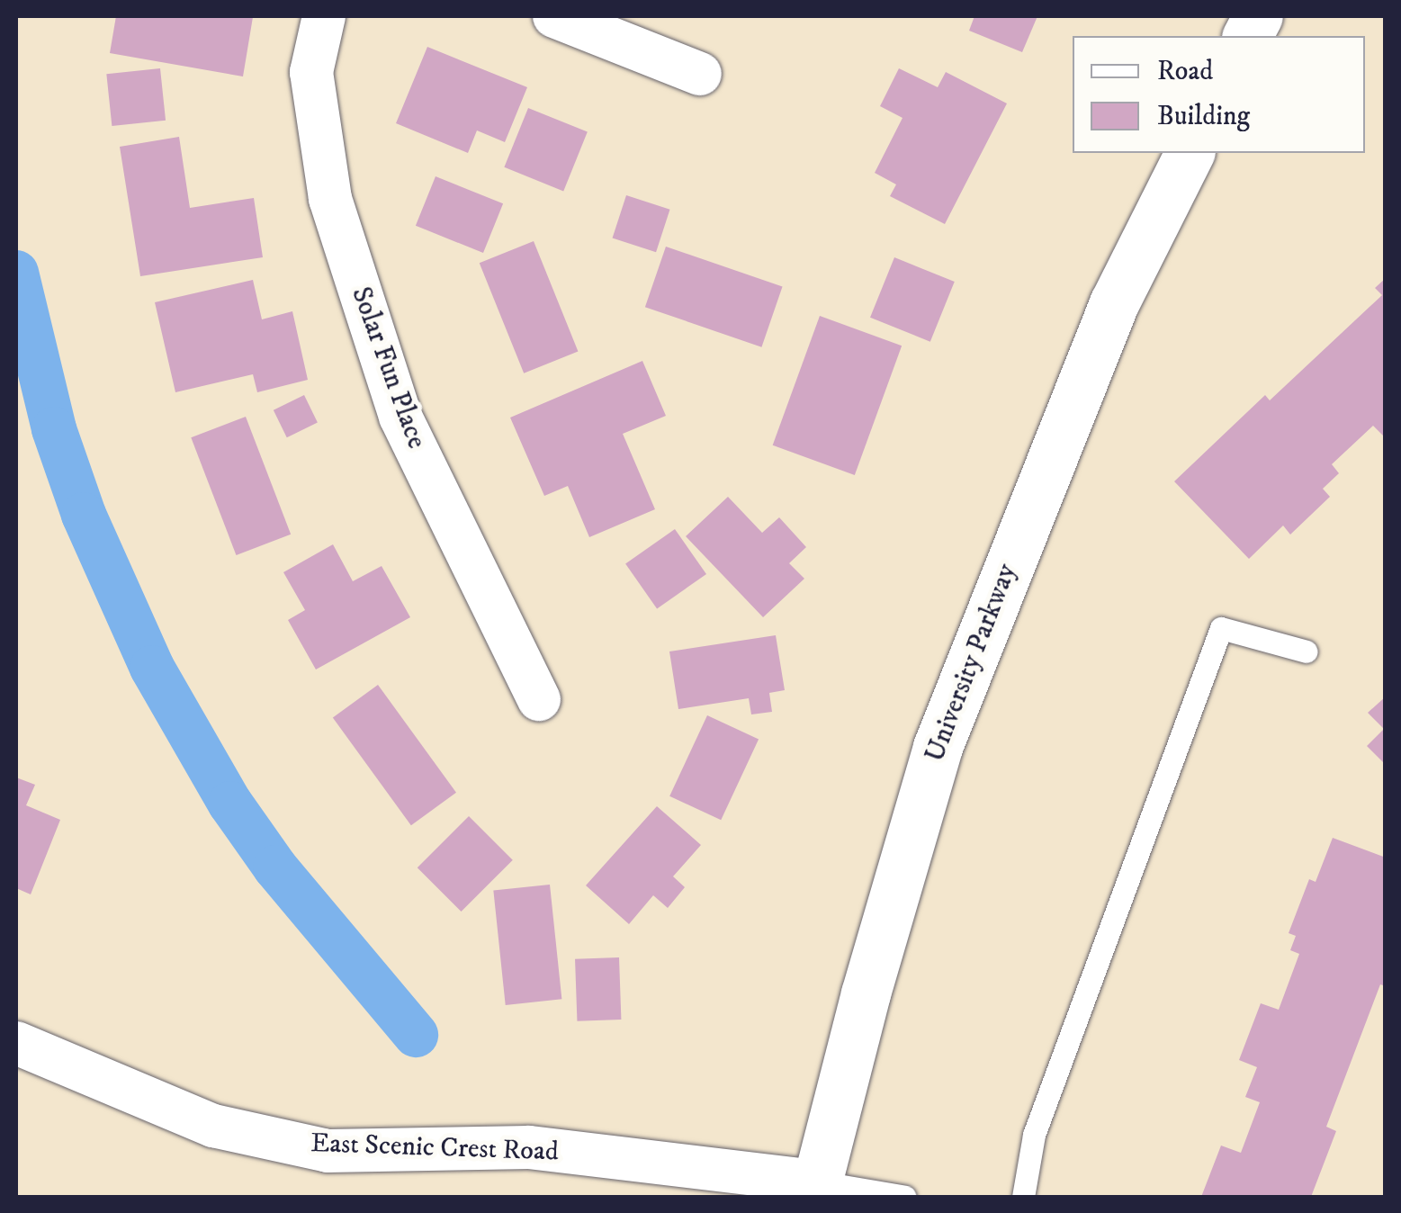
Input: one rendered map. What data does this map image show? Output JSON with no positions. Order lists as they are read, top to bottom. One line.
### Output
{"streets":{"main road":["University Parkway"],"street":["Solar Fun Place","East Scenic Crest Road"]},"crossings":[["University Parkway","East Scenic Crest Road"]],"legend":["Road","Building"]}
